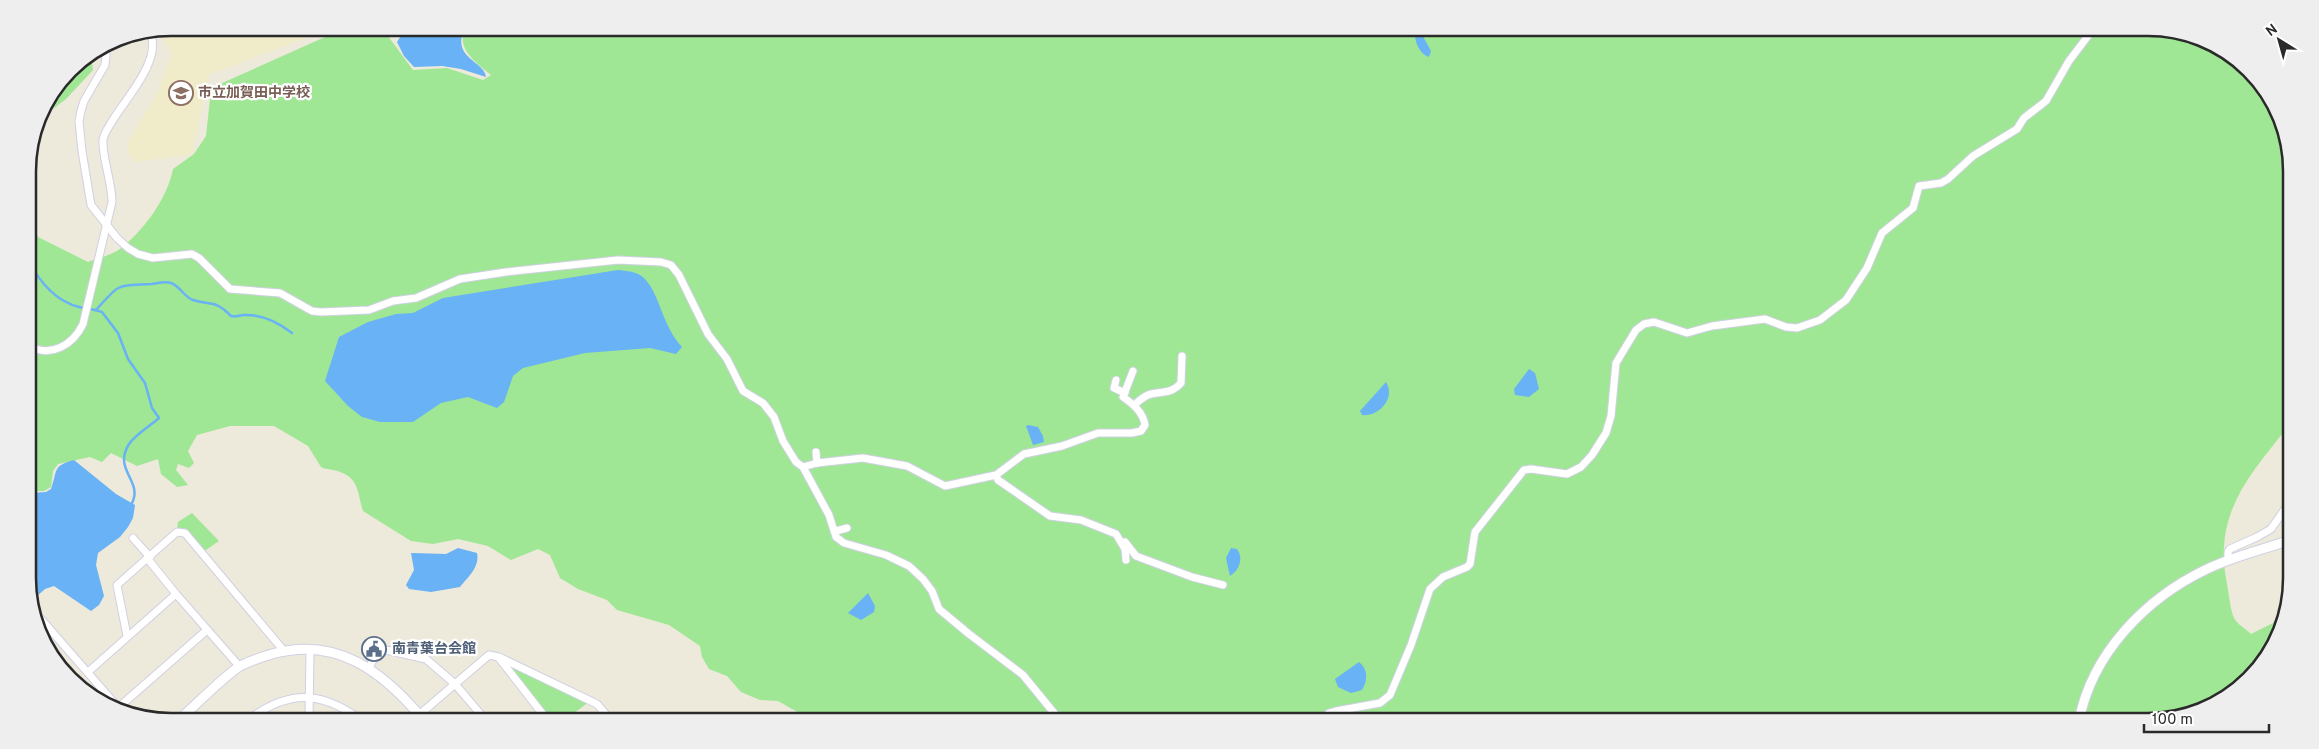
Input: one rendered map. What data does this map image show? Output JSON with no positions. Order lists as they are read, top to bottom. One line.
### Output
{"places":{"school or university":["市立加賀田中学校"],"public building":["南青葉台会館"]},"scale_bar":"100 m","north":"top left"}
